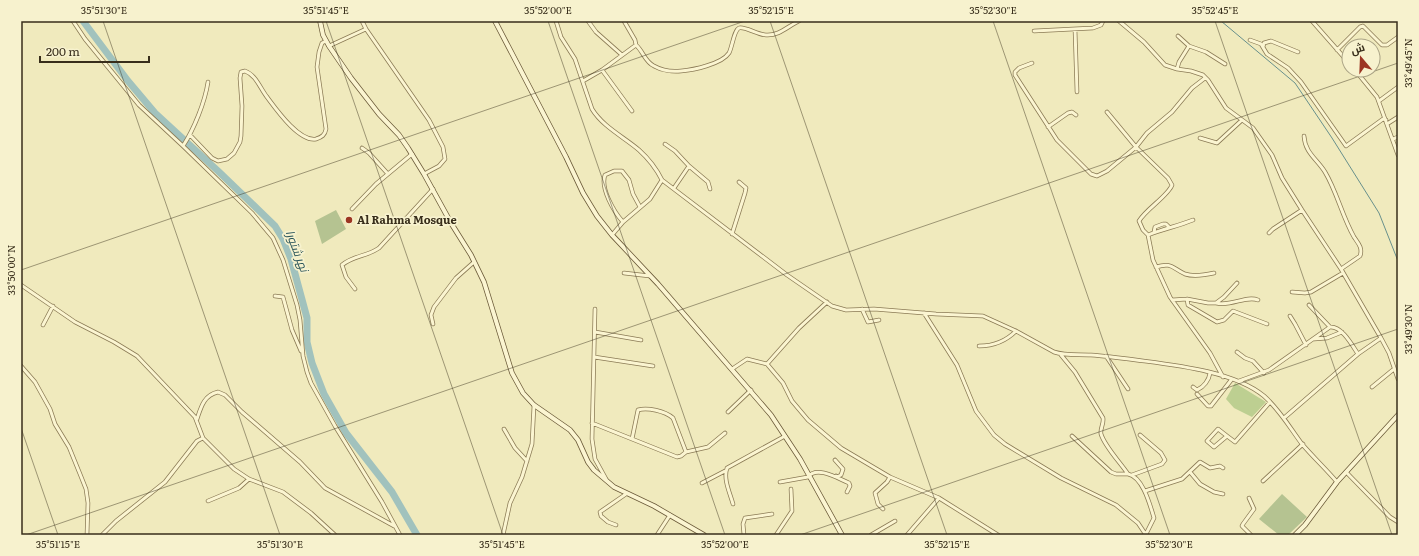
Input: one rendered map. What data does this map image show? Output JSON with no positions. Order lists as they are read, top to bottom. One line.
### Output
{"water":["نهر شتورا"],"places":["Al Rahma Mosque"],"scale_bar":"200 m","north":"top","coordinates":["35°51'30\"E","35°51'45\"E","35°52'00\"E","35°52'15\"E","35°52'30\"E","35°52'45\"E","33°49'45\"N","33°50'00\"N","33°49'30\"N","35°51'15\"E"]}
